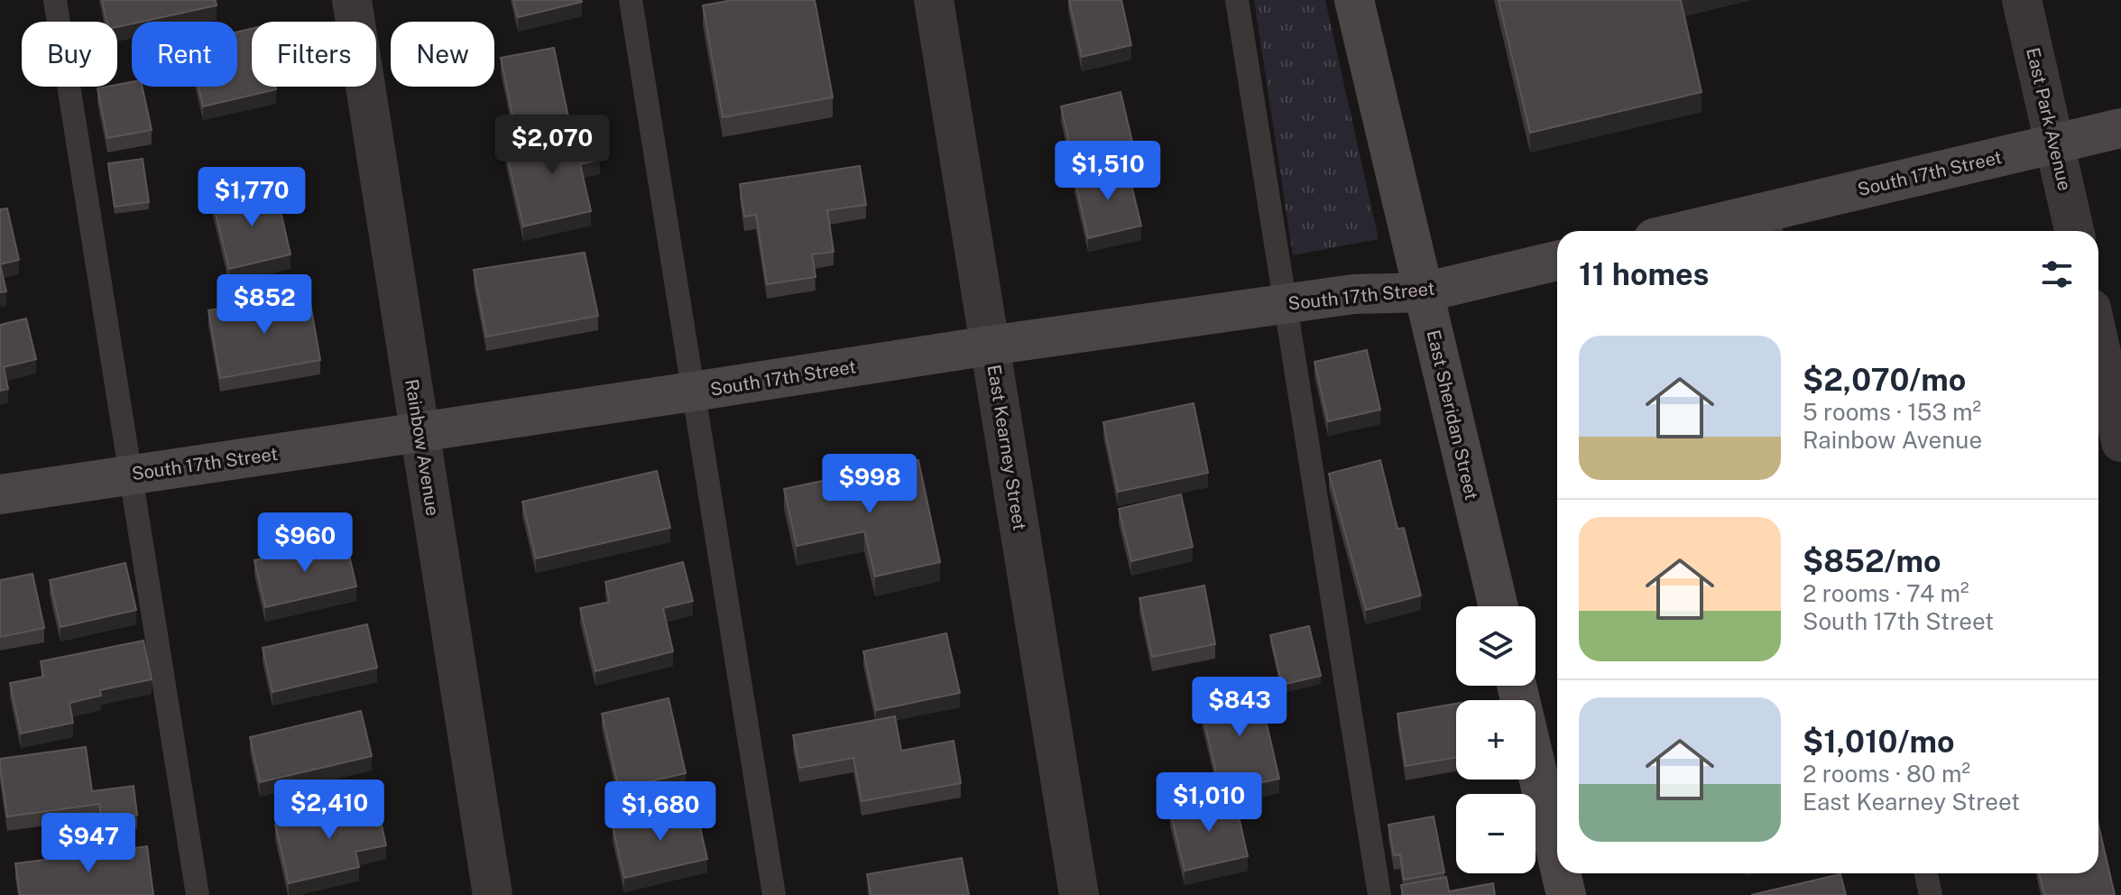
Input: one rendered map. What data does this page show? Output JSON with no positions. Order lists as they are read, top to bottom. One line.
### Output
{"streets":{"street":["East Park Avenue","South 17th Street","East Sheridan Street","Rainbow Avenue","East Kearney Street"]},"crossings":[["East Park Avenue","South 17th Street"],["South 17th Street","East Sheridan Street"],["South 17th Street","Rainbow Avenue"],["South 17th Street","East Kearney Street"]],"page":{"chip":["Buy","Rent","Filters","New"],"price":["$2,070","$1,510","$1,770","$852","$998","$960","$843","$1,010","$2,410","$1,680","$947"],"heading":"11 homes","list":[{"name":"$2,070/mo","note":"5 rooms · 153 m² · Rainbow Avenue"},{"name":"$852/mo","note":"2 rooms · 74 m² · South 17th Street"},{"name":"$1,010/mo","note":"2 rooms · 80 m² · East Kearney Street"}],"map_buttons":["+","−"]}}
